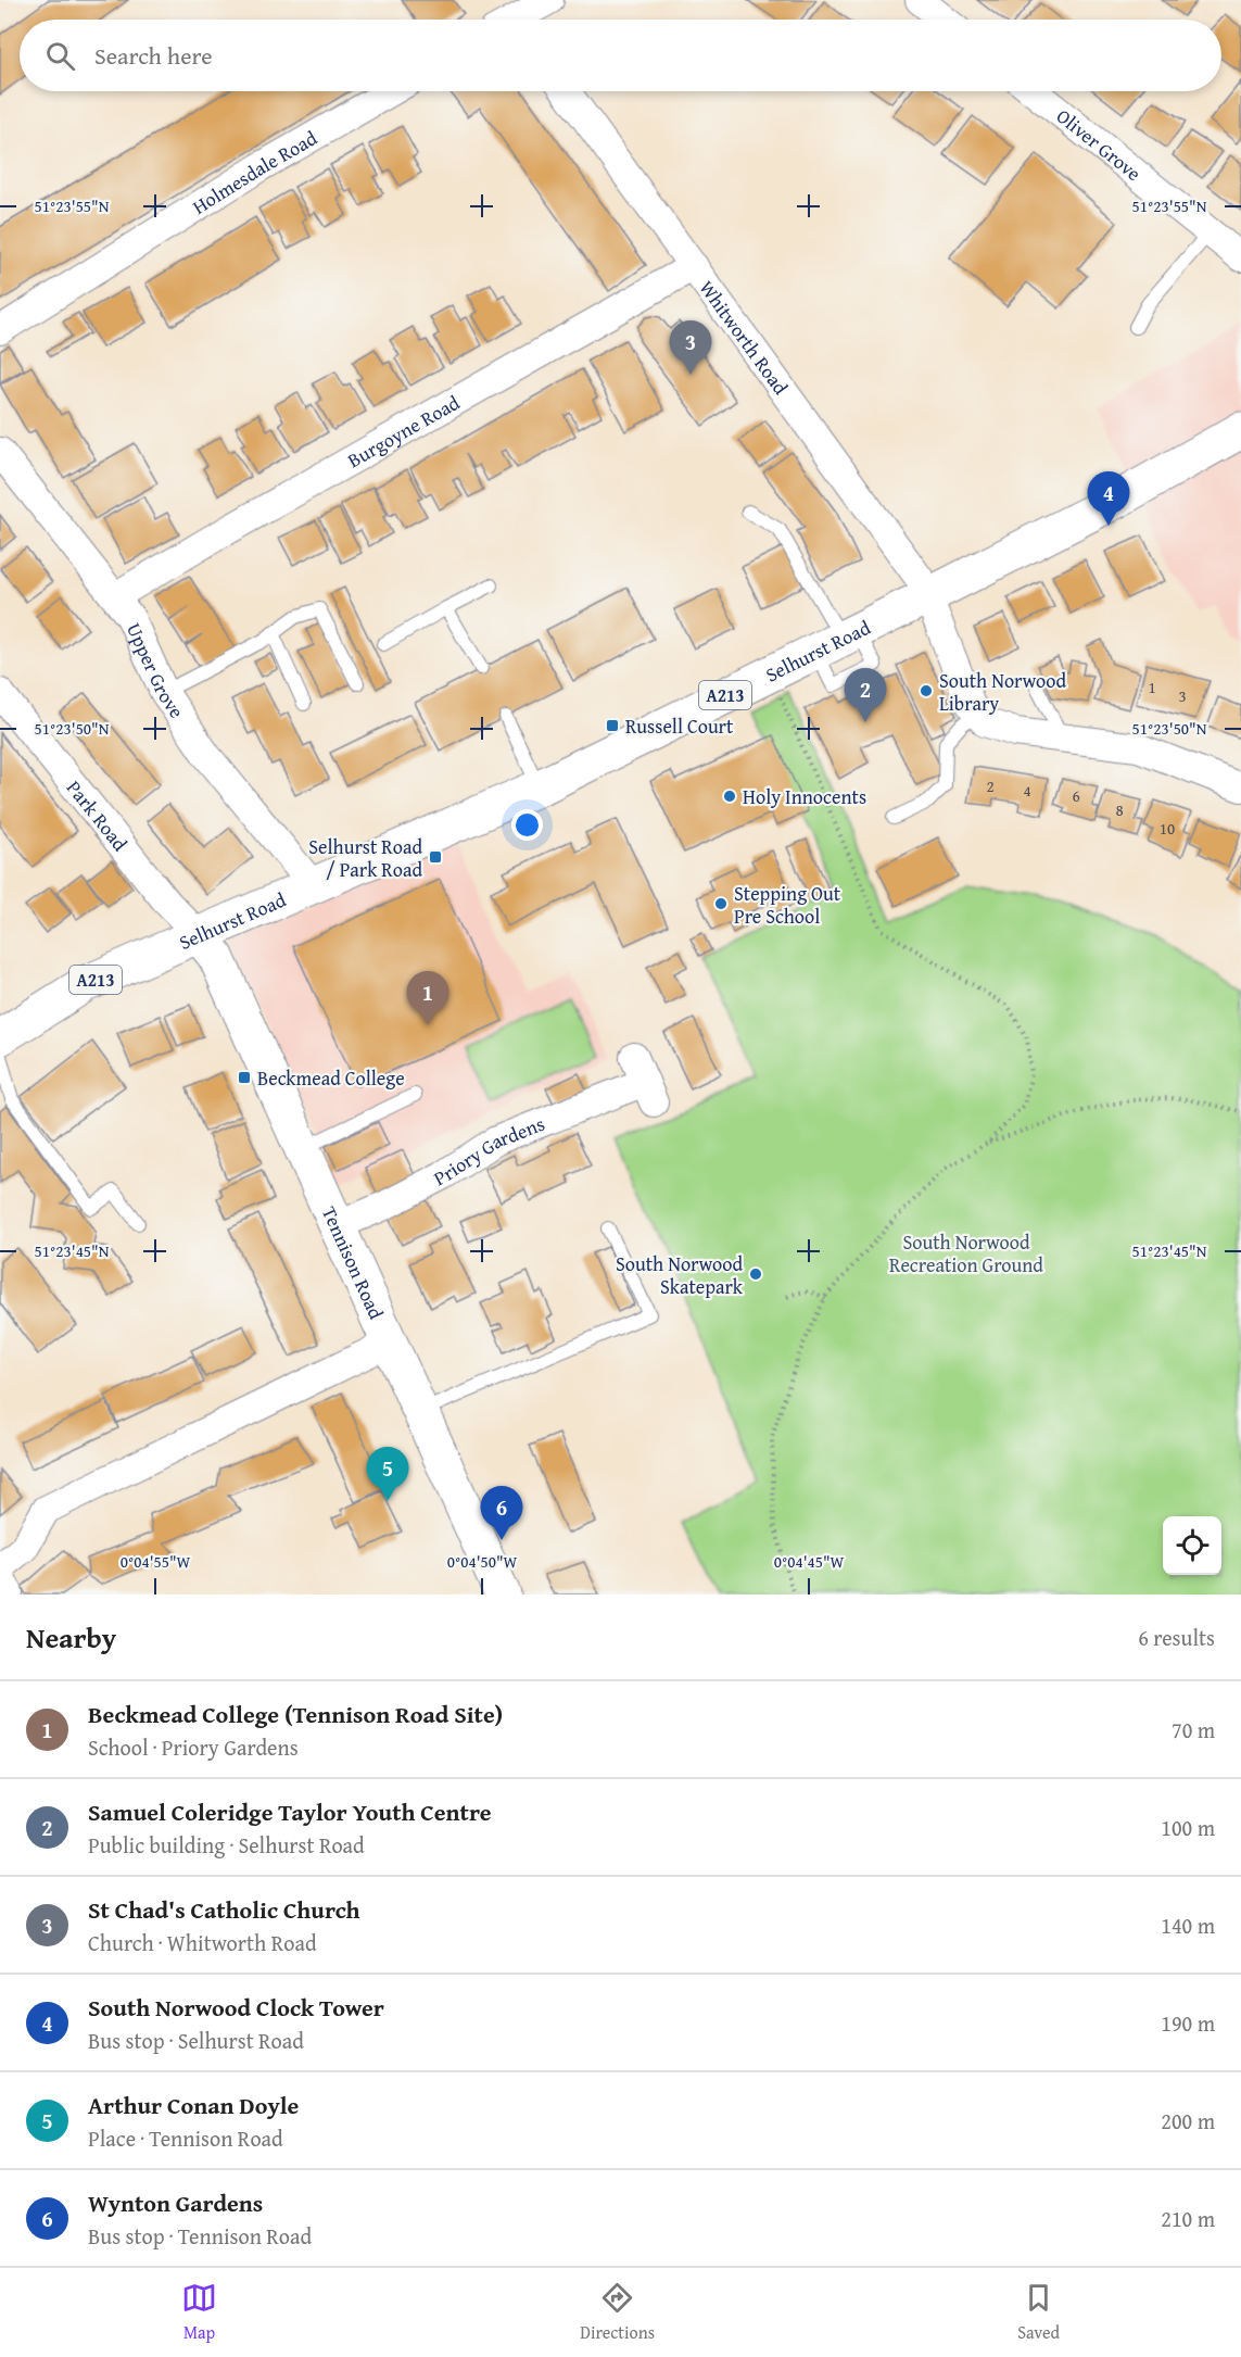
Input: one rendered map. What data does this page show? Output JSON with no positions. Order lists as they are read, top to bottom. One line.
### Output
{"streets":{"main road":["Selhurst Road","A213","Tennison Road"],"street":["Oliver Grove","Holmesdale Road","Whitworth Road","Burgoyne Road","Upper Grove","Park Road","Priory Gardens"]},"crossings":[["Whitworth Road","Burgoyne Road"],["Whitworth Road","Selhurst Road"],["Burgoyne Road","Upper Grove"],["Selhurst Road","Upper Grove"],["Selhurst Road","Park Road"],["Selhurst Road","Tennison Road"],["Park Road","Tennison Road"],["Priory Gardens","Tennison Road"]],"parks":["South Norwood Recreation Ground"],"places":{"other":["South Norwood Library","Holy Innocents","Stepping Out Pre School","South Norwood Skatepark"],"transit":["Russell Court","Selhurst Road / Park Road","Beckmead College"]},"house_numbers":["1","3","2","4","6","8","10"],"page":{"search":"Search here","pins":["3","4","2","1","5","6"],"heading":["Nearby","6 results"],"list":[{"mark":"1","name":"Beckmead College (Tennison Road Site)","note":"School · Priory Gardens","value":"70 m"},{"mark":"2","name":"Samuel Coleridge Taylor Youth Centre","note":"Public building · Selhurst Road","value":"100 m"},{"mark":"3","name":"St Chad's Catholic Church","note":"Church · Whitworth Road","value":"140 m"},{"mark":"4","name":"South Norwood Clock Tower","note":"Bus stop · Selhurst Road","value":"190 m"},{"mark":"5","name":"Arthur Conan Doyle","note":"Place · Tennison Road","value":"200 m"},{"mark":"6","name":"Wynton Gardens","note":"Bus stop · Tennison Road","value":"210 m"}],"nav":["Map","Directions","Saved"]},"coordinates":["51°23'55\"N","51°23'50\"N","51°23'45\"N","0°04'55\"W","0°04'50\"W","0°04'45\"W"]}
